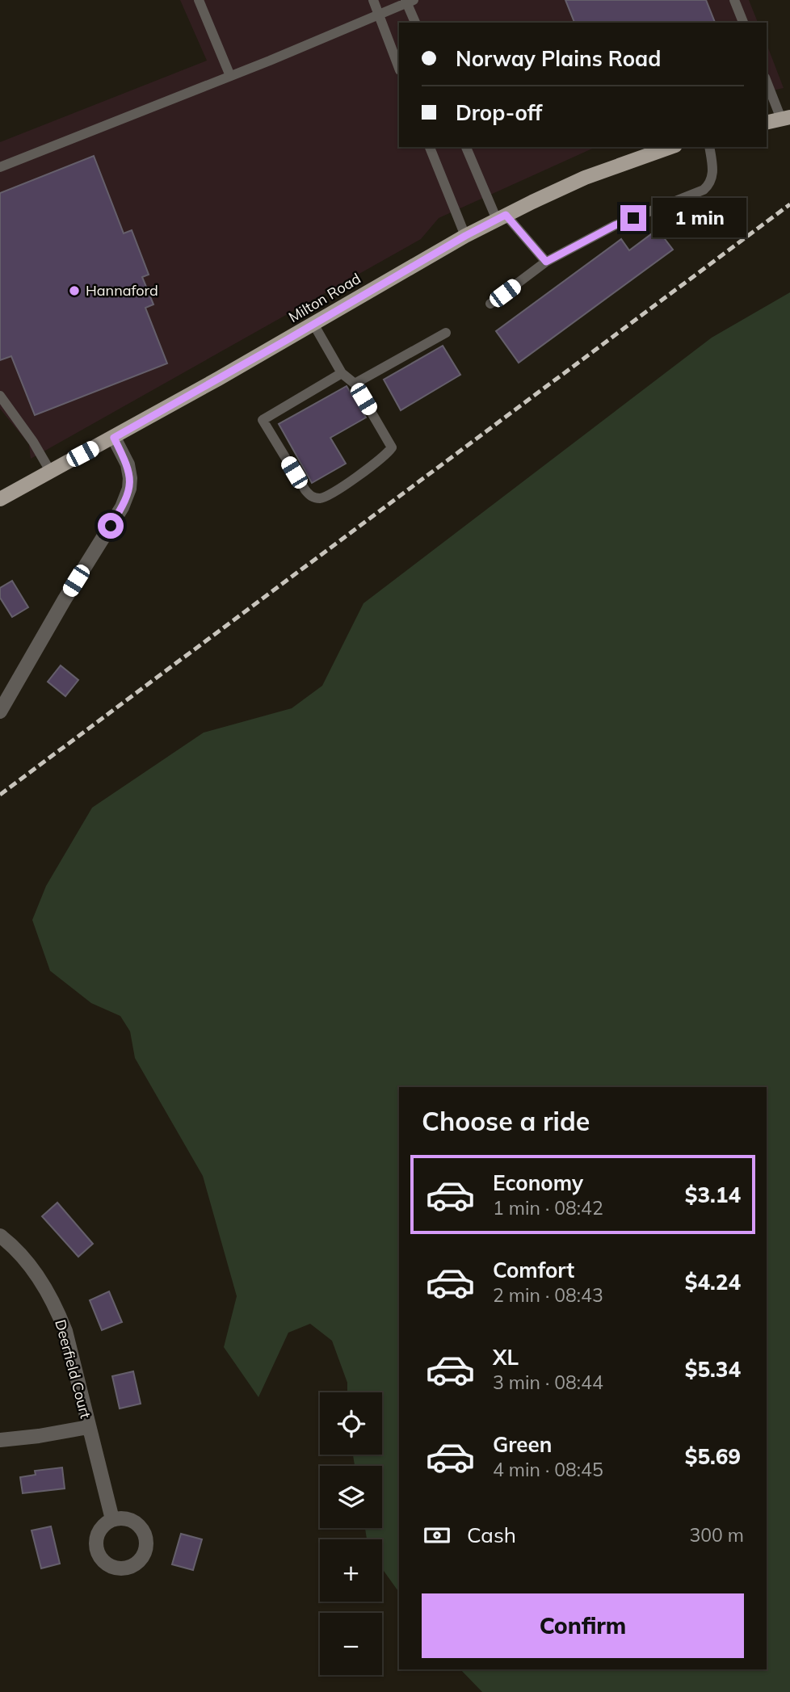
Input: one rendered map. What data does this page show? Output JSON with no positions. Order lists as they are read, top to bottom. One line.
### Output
{"streets":{"main road":["Milton Road"],"street":["Deerfield Court"]},"places":["Hannaford"],"page":{"banner":["Norway Plains Road","Drop-off"],"bubble":"1 min","heading":"Choose a ride","list":[{"name":"Economy","note":"1 min · 08:42","value":"$3.14"},{"name":"Comfort","note":"2 min · 08:43","value":"$4.24"},{"name":"XL","note":"3 min · 08:44","value":"$5.34"},{"name":"Green","note":"4 min · 08:45","value":"$5.69"}],"map_buttons":["+","−"],"pay":["Cash","300 m"],"buttons":"Confirm"}}
